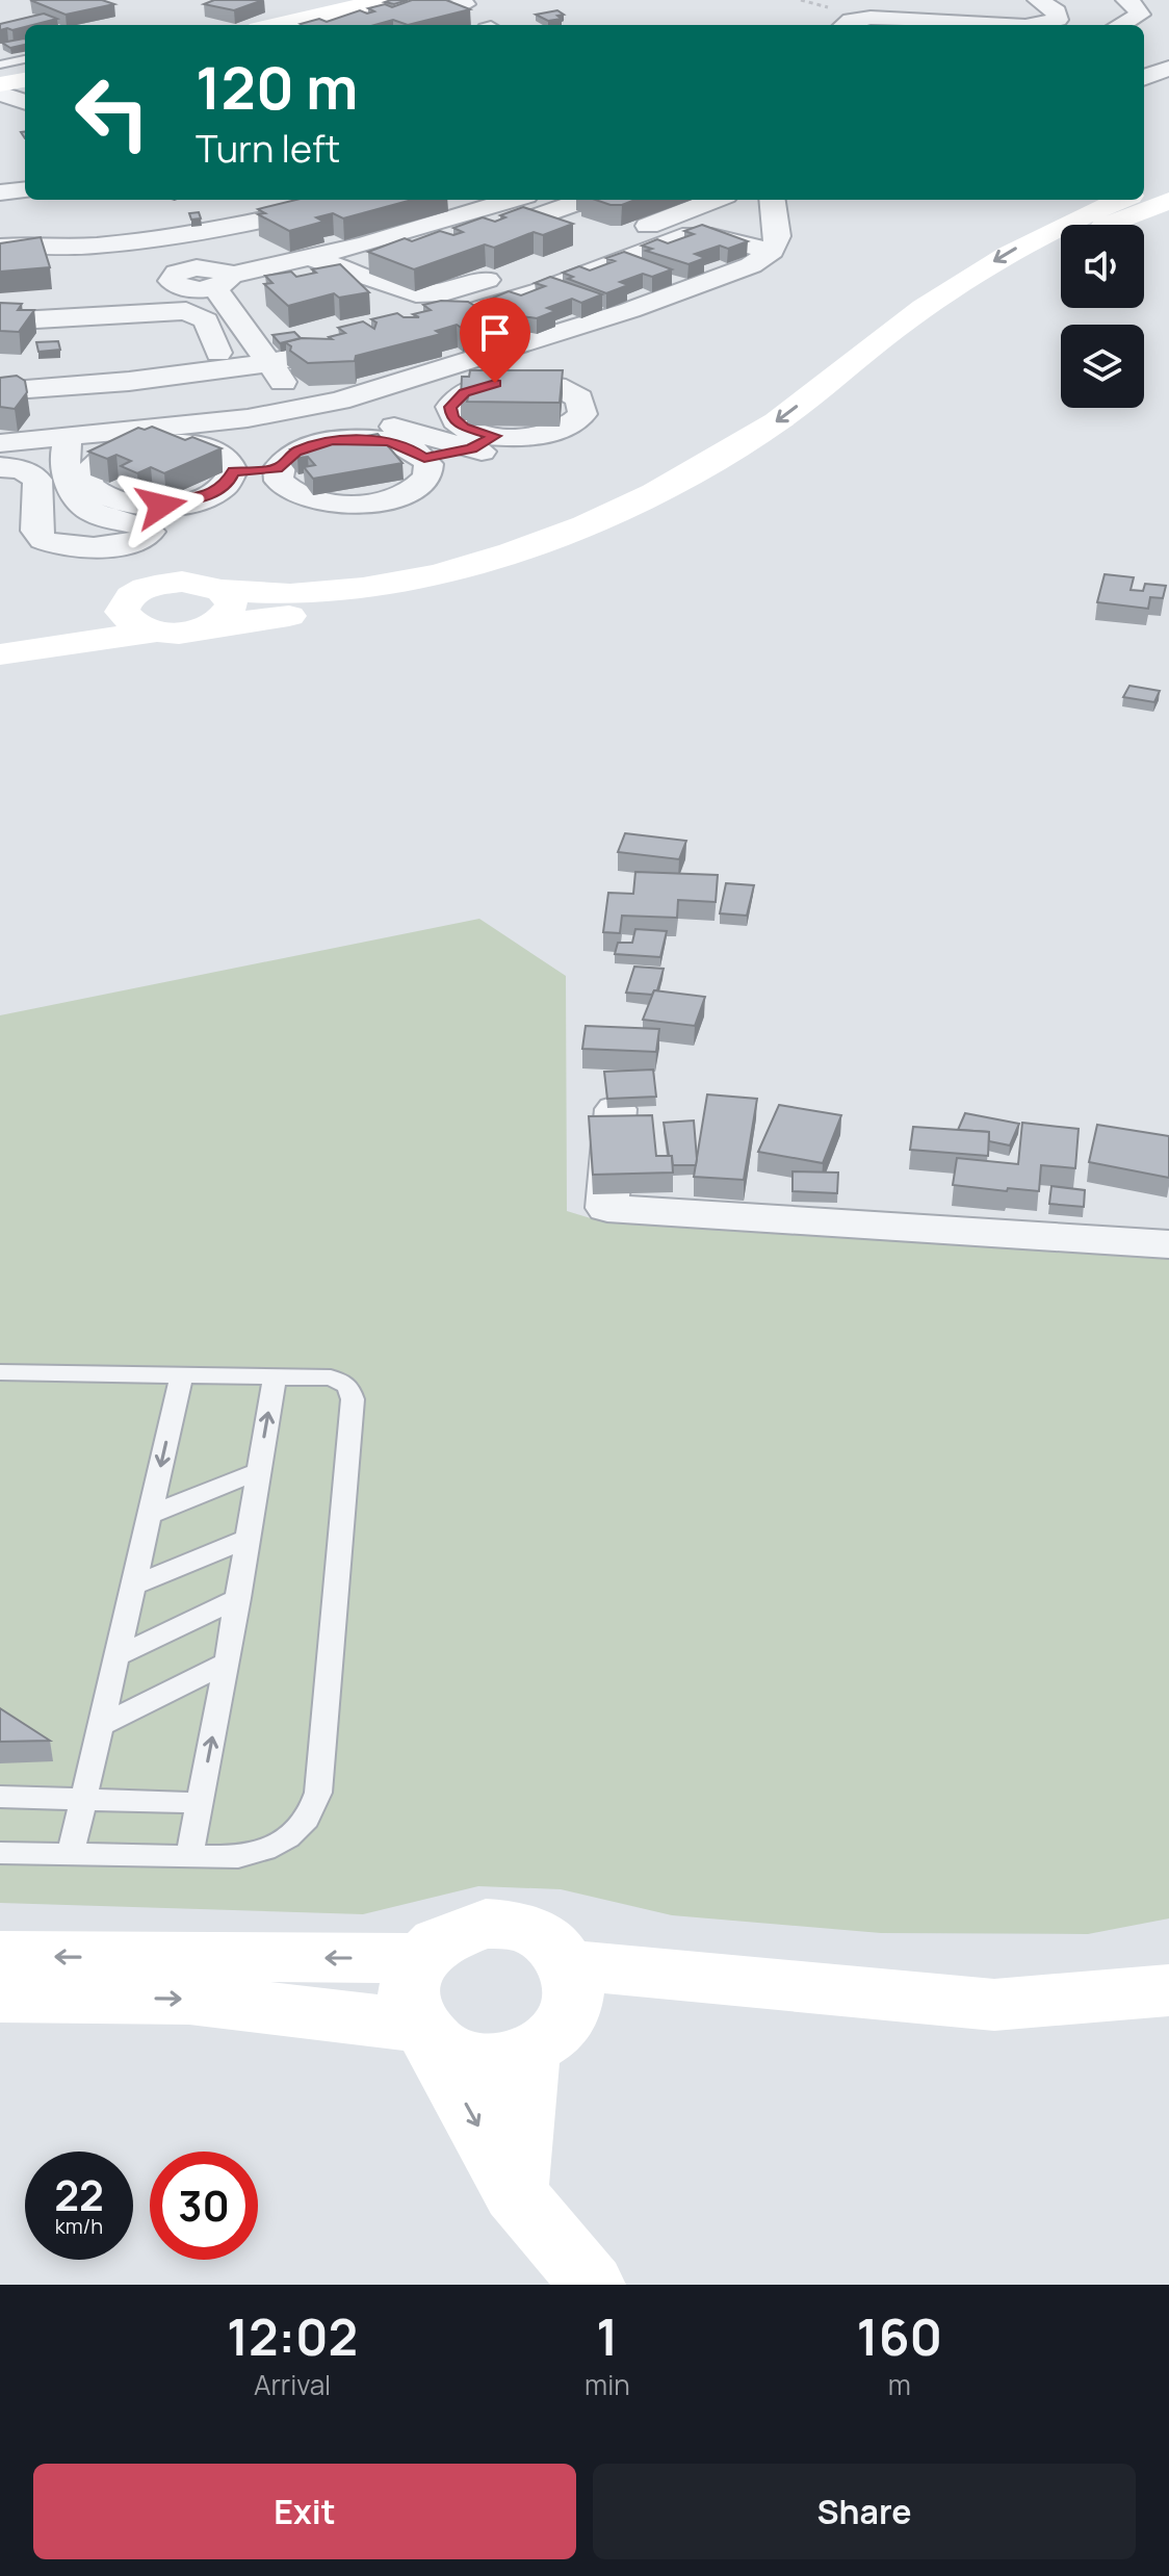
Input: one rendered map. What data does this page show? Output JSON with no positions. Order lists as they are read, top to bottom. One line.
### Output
{"page":{"turn":["120 m","Turn left"],"speed":"22 km/h","limit":"30","eta":["12:02","Arrival","1","min","160","m"],"buttons":["Exit","Share"]}}
